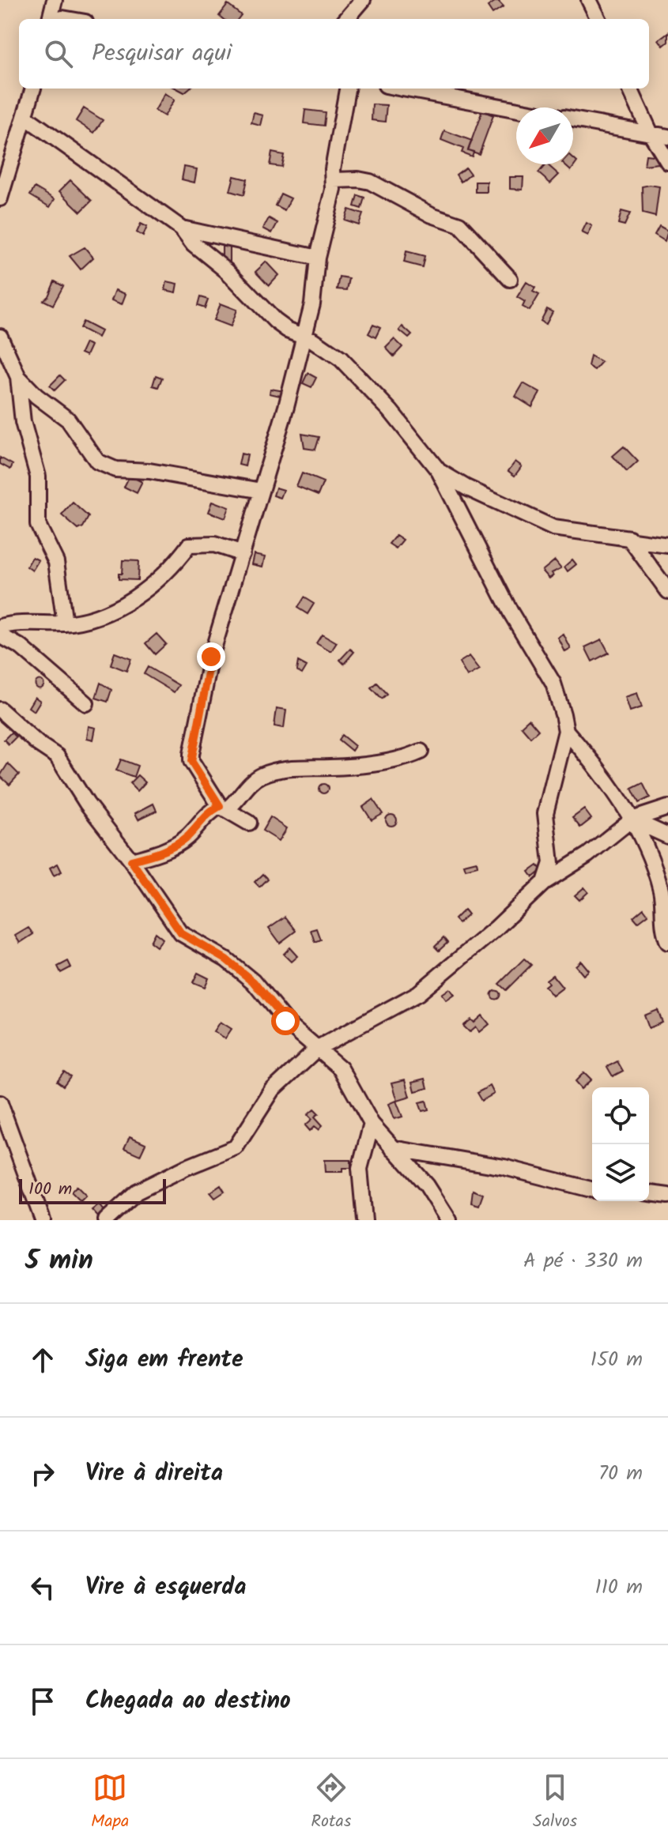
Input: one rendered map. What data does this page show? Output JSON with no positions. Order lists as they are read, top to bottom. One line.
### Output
{"scale_bar":"100 m","north":"bottom left","page":{"search":"Pesquisar aqui","scale":"100 m","heading":["5 min","A pé · 330 m"],"list":[["Siga em frente","150 m"],["Vire à direita","70 m"],["Vire à esquerda","110 m"],"Chegada ao destino"],"nav":["Mapa","Rotas","Salvos"]}}
